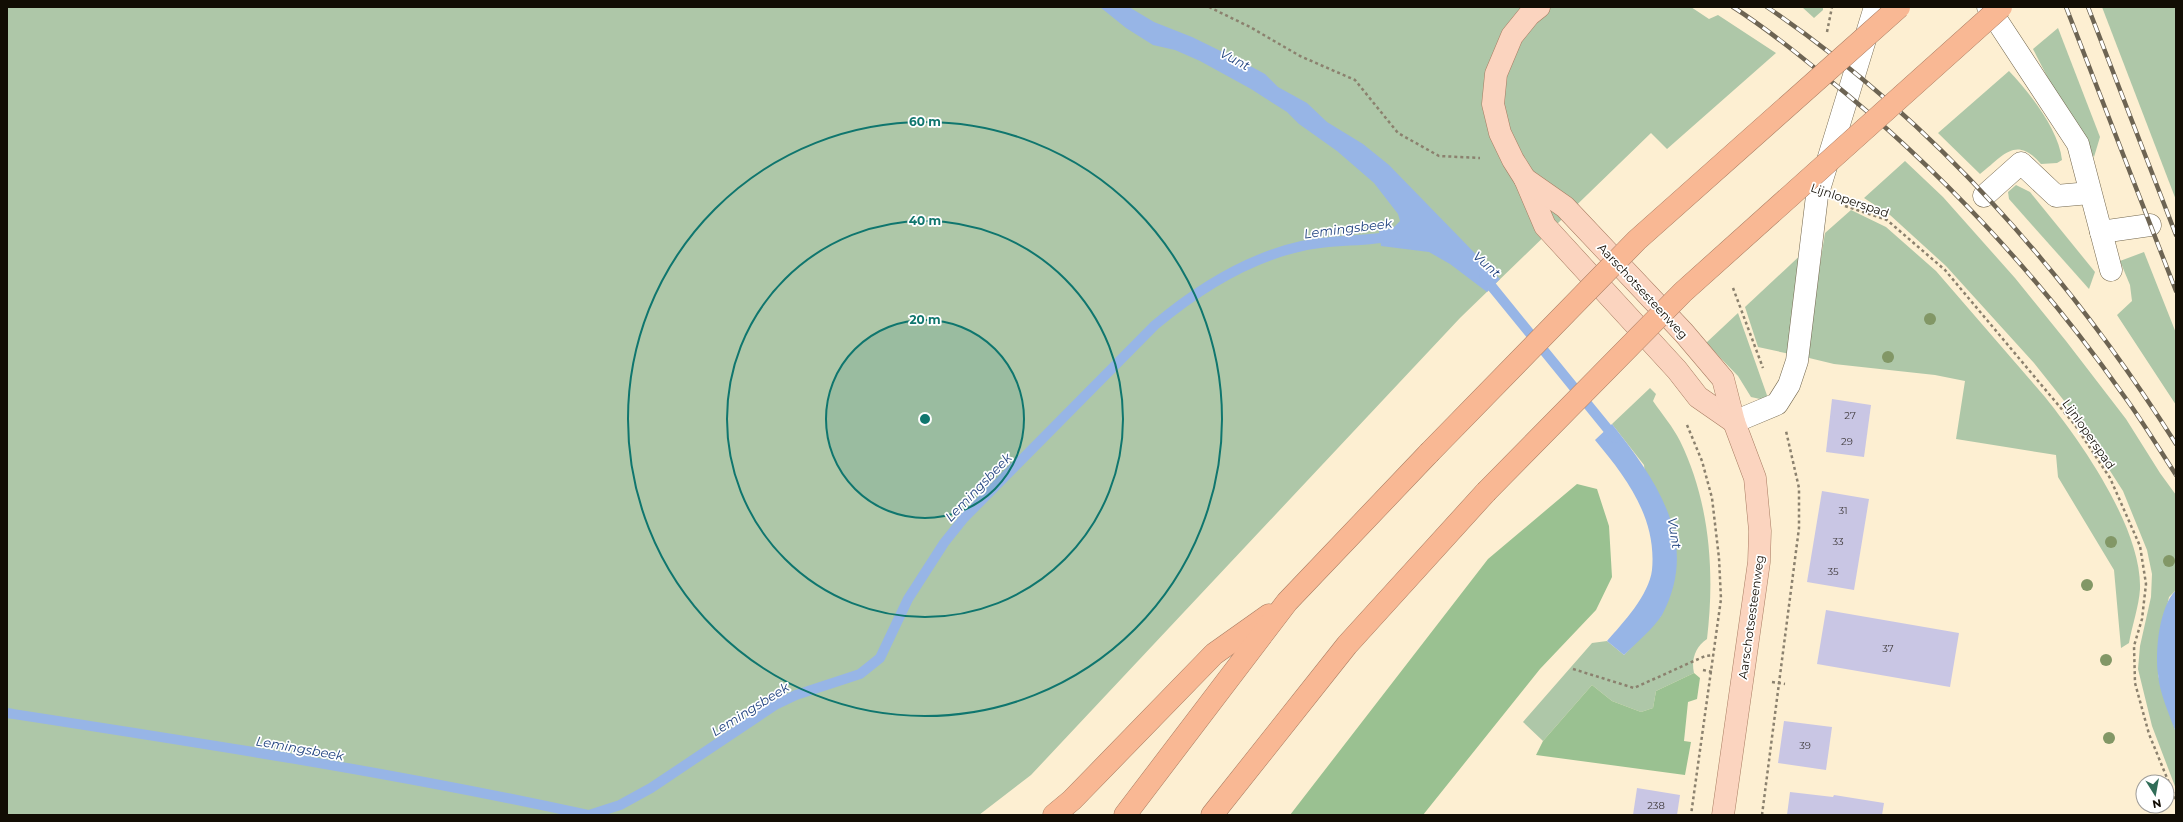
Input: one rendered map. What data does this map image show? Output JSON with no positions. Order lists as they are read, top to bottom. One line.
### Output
{"streets":{"main road":["Aarschotsesteenweg"],"path":["Lijnloperspad"]},"water":["Vunt","Lemingsbeek"],"house_numbers":["27","29","31","33","35","37","39","238"],"north":"bottom","rings":["60 m","40 m","20 m"]}
